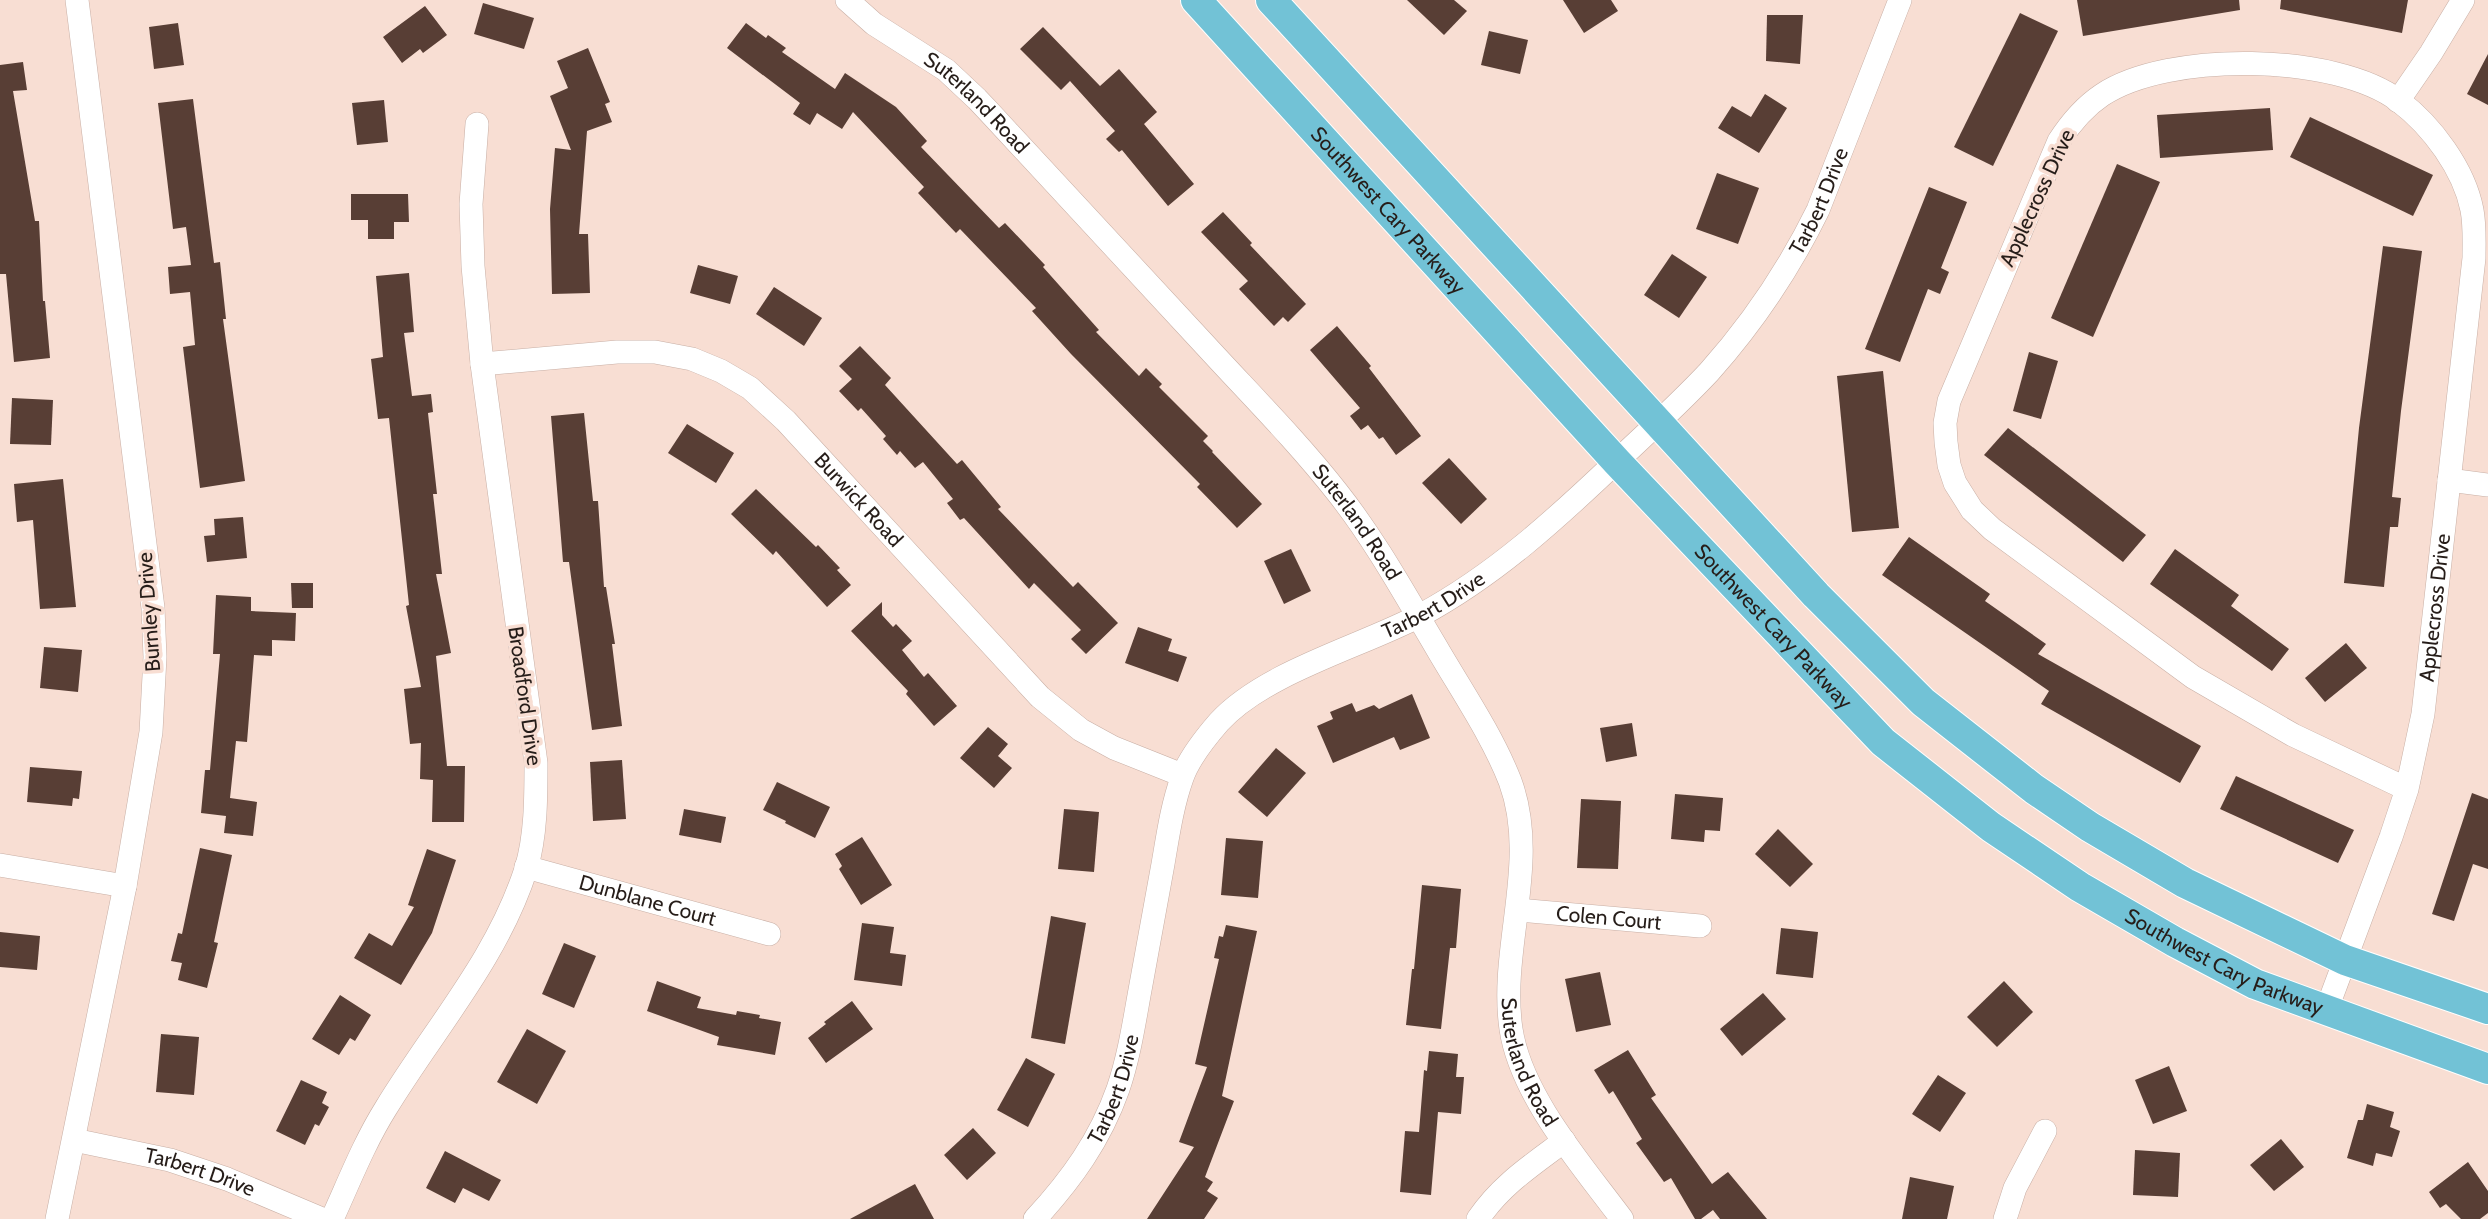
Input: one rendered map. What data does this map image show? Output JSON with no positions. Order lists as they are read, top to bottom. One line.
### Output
{"streets":{"main road":["Southwest Cary Parkway"],"street":["Suterland Road","Applecross Drive","Tarbert Drive","Burwick Road","Burnley Drive","Broadford Drive","Dunblane Court","Colen Court"]},"crossings":[["Suterland Road","Tarbert Drive"],["Suterland Road","Colen Court"],["Applecross Drive","Southwest Cary Parkway"],["Tarbert Drive","Southwest Cary Parkway"],["Tarbert Drive","Burwick Road"],["Tarbert Drive","Burnley Drive"],["Burwick Road","Broadford Drive"],["Broadford Drive","Dunblane Court"]]}
